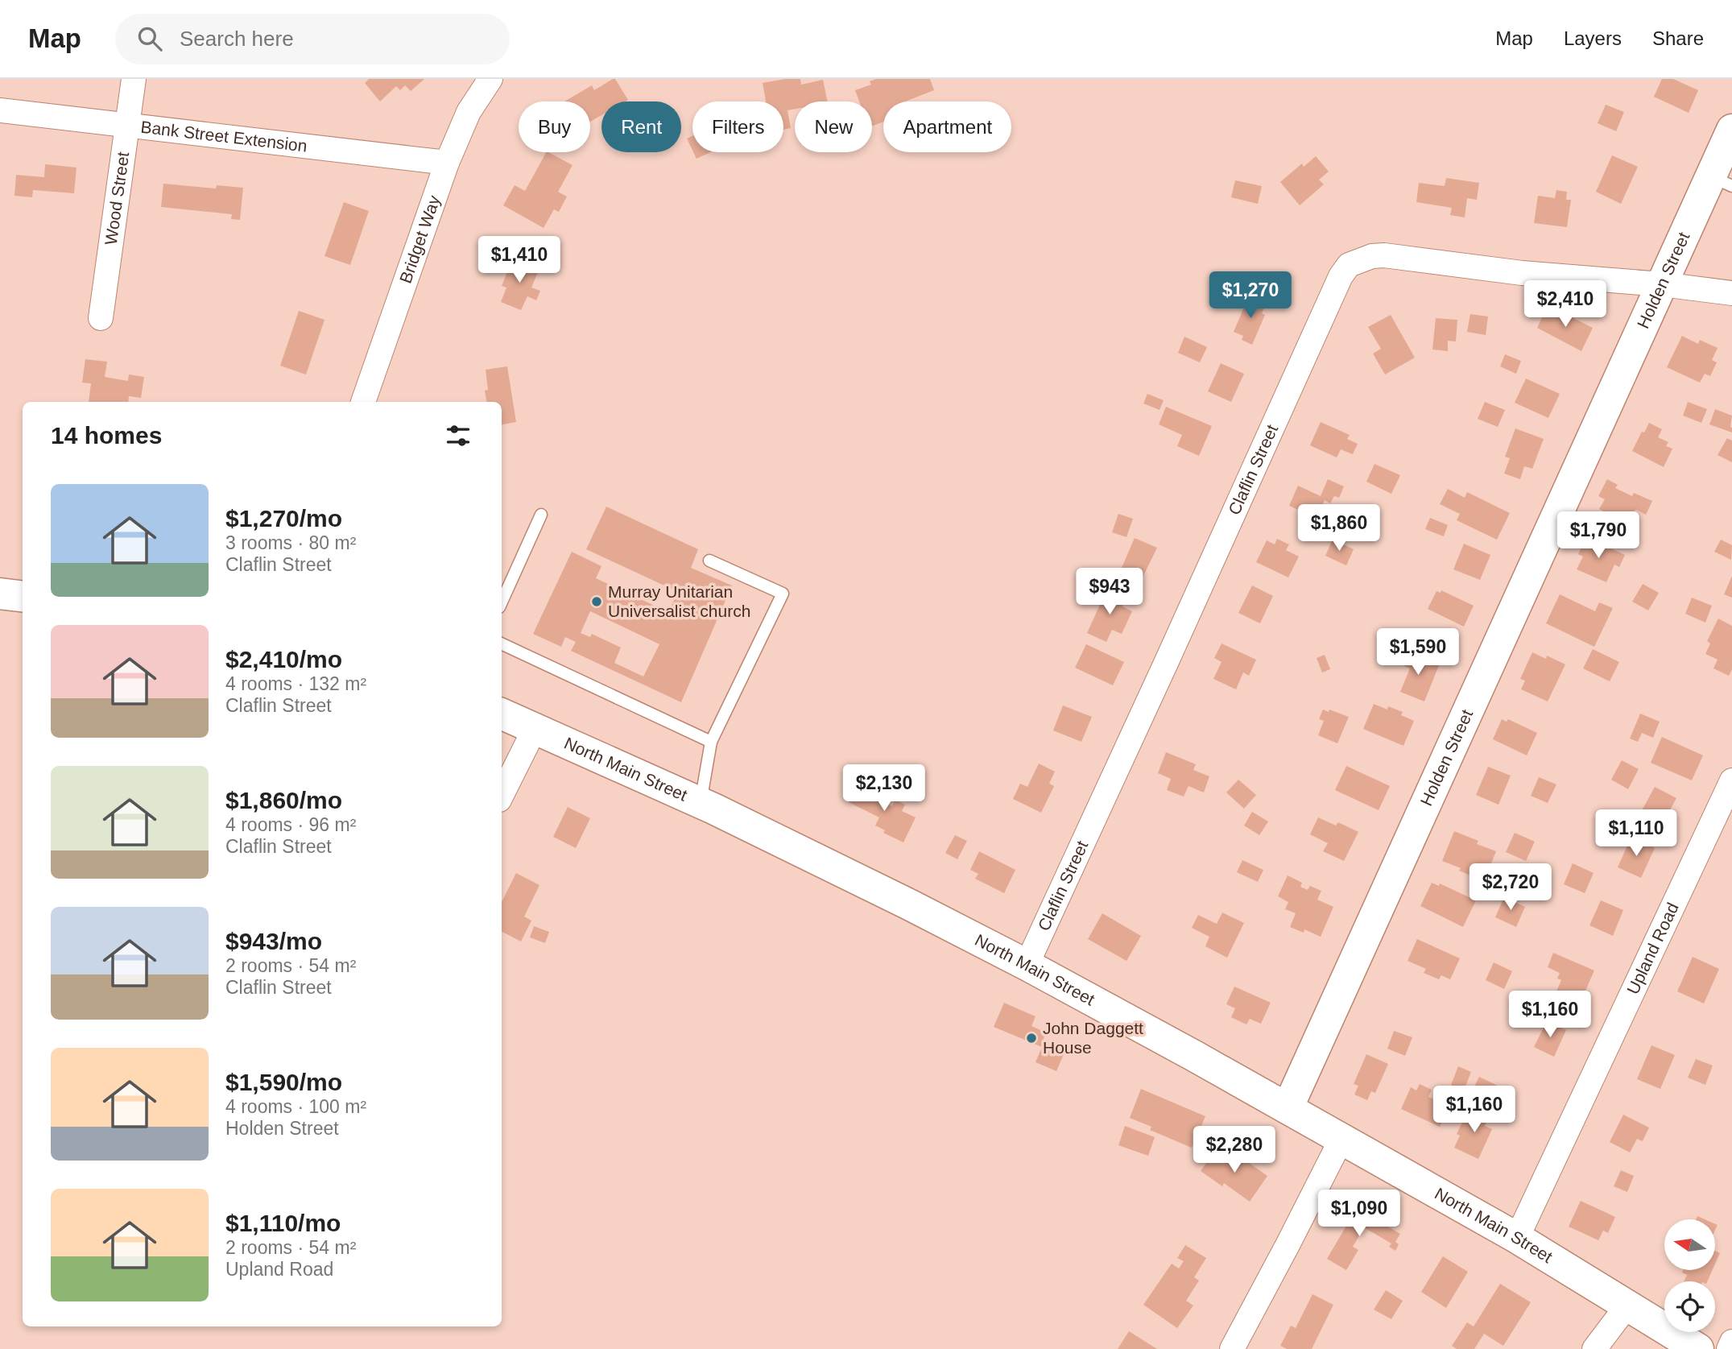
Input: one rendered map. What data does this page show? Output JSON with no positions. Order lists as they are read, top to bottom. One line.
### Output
{"streets":{"main road":["Holden Street","North Main Street"],"street":["Bank Street Extension","Wood Street","Bridget Way","Claflin Street","Upland Road"]},"crossings":[["Bank Street Extension","Wood Street"],["Bank Street Extension","Bridget Way"],["Holden Street","Claflin Street"],["Holden Street","North Main Street"],["Claflin Street","North Main Street"],["North Main Street","Upland Road"]],"places":["Murray Unitarian Universalist church","John Daggett House"],"north":"left","page":{"header":"Map","search":"Search here","nav":["Map","Layers","Share"],"chip":["Buy","Rent","Filters","New","Apartment"],"price":["$1,410","$1,270","$2,410","$1,860","$1,790","$943","$1,590","$2,130","$1,110","$2,720","$1,160","$1,160","$2,280","$1,090"],"heading":"14 homes","list":[{"name":"$1,270/mo","note":"3 rooms · 80 m² · Claflin Street"},{"name":"$2,410/mo","note":"4 rooms · 132 m² · Claflin Street"},{"name":"$1,860/mo","note":"4 rooms · 96 m² · Claflin Street"},{"name":"$943/mo","note":"2 rooms · 54 m² · Claflin Street"},{"name":"$1,590/mo","note":"4 rooms · 100 m² · Holden Street"},{"name":"$1,110/mo","note":"2 rooms · 54 m² · Upland Road"}]}}
